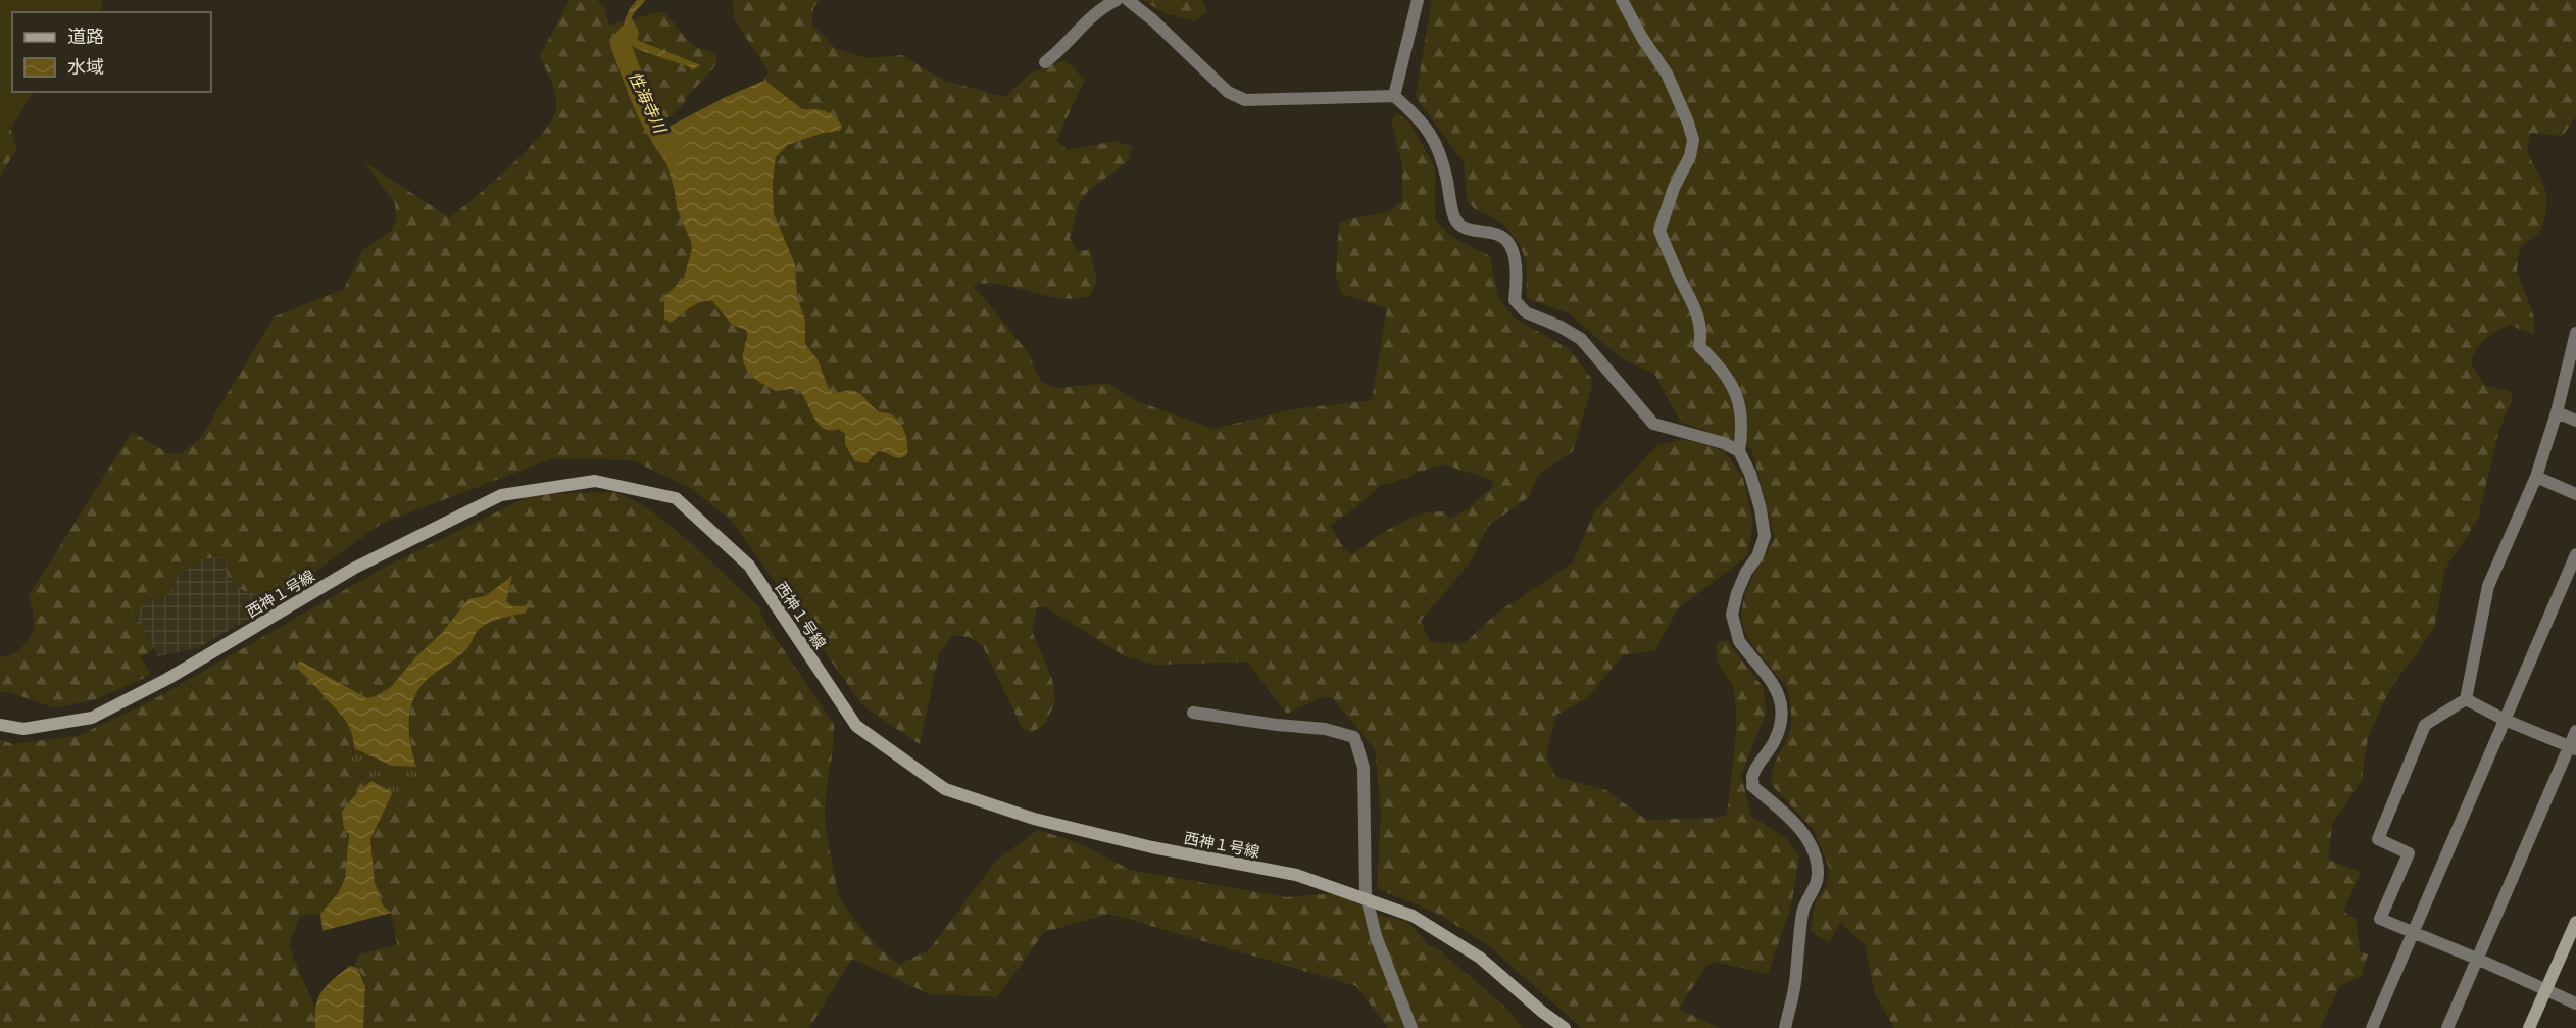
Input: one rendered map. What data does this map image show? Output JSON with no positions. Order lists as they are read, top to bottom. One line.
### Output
{"streets":{"street":["西神１号線"]},"water":["性海寺川"],"legend":["道路","水域"]}
